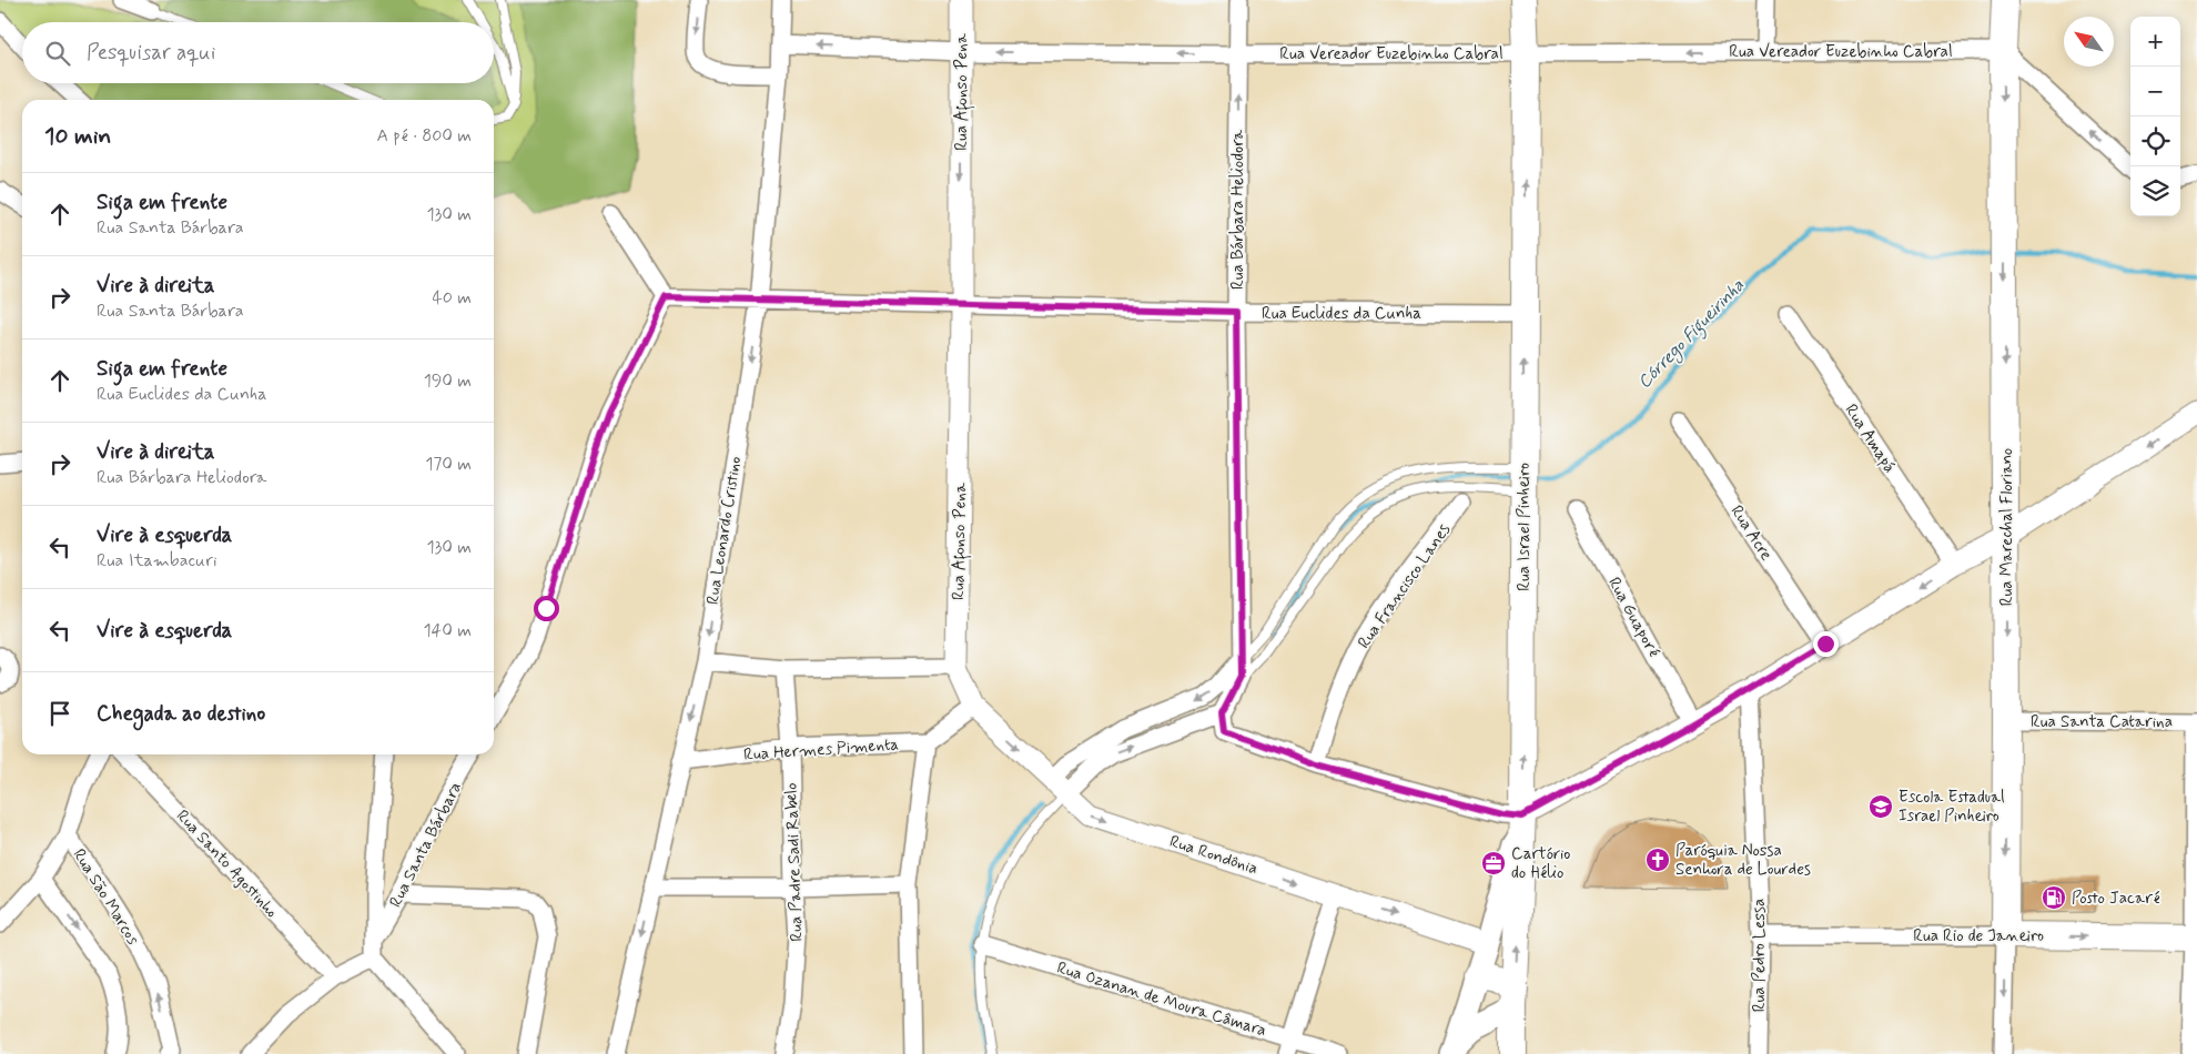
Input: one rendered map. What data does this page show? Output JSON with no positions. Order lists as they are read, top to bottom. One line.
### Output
{"streets":{"main road":["Rua Israel Pinheiro","Rua Marechal Floriano","Rua Rio de Janeiro"],"street":["Rua Vereador Euzebinho Cabral","Rua Afonso Pena","Rua Bárbara Heliodora","Rua Euclides da Cunha","Rua Amapá","Rua Leonardo Cristino","Rua Acre","Rua Francisco Lanes","Rua Guaporé","Rua Santa Catarina","Rua Hermes Pimenta","Rua Santa Bárbara","Rua Rondônia","Rua Padre Sadi Rabelo","Rua Santo Agostinho","Rua São Marcos","Rua Pedro Lessa","Rua Ozanan de Moura Câmara"]},"crossings":[["Rua Vereador Euzebinho Cabral","Rua Afonso Pena"],["Rua Vereador Euzebinho Cabral","Rua Bárbara Heliodora"],["Rua Vereador Euzebinho Cabral","Rua Israel Pinheiro"],["Rua Vereador Euzebinho Cabral","Rua Marechal Floriano"],["Rua Vereador Euzebinho Cabral","Rua Leonardo Cristino"],["Rua Afonso Pena","Rua Euclides da Cunha"],["Rua Afonso Pena","Rua Rondônia"],["Rua Bárbara Heliodora","Rua Euclides da Cunha"],["Rua Euclides da Cunha","Rua Israel Pinheiro"],["Rua Euclides da Cunha","Rua Leonardo Cristino"],["Rua Marechal Floriano","Rua Santa Catarina"],["Rua Marechal Floriano","Rua Rio de Janeiro"],["Rua Leonardo Cristino","Rua Hermes Pimenta"],["Rua Hermes Pimenta","Rua Padre Sadi Rabelo"],["Rua Rio de Janeiro","Rua Pedro Lessa"]],"one_way":["Rua Vereador Euzebinho Cabral","Rua Afonso Pena","Rua Bárbara Heliodora","Rua Israel Pinheiro","Rua Marechal Floriano","Rua Rio de Janeiro"],"water":["Córrego Figueirinha"],"places":{"school or university":["Escola Estadual Israel Pinheiro"],"church":["Paróquia Nossa Senhora de Lourdes"],"office":["Cartório do Hélio"],"fuel station":["Posto Jacaré"]},"north":"top left","page":{"map_buttons":["+","−"],"search":"Pesquisar aqui","heading":["10 min","A pé · 800 m"],"list":[["Siga em frente","Rua Santa Bárbara","130 m"],["Vire à direita","Rua Santa Bárbara","40 m"],["Siga em frente","Rua Euclides da Cunha","190 m"],["Vire à direita","Rua Bárbara Heliodora","170 m"],["Vire à esquerda","Rua Itambacuri","130 m"],["Vire à esquerda","140 m"],"Chegada ao destino"]}}
